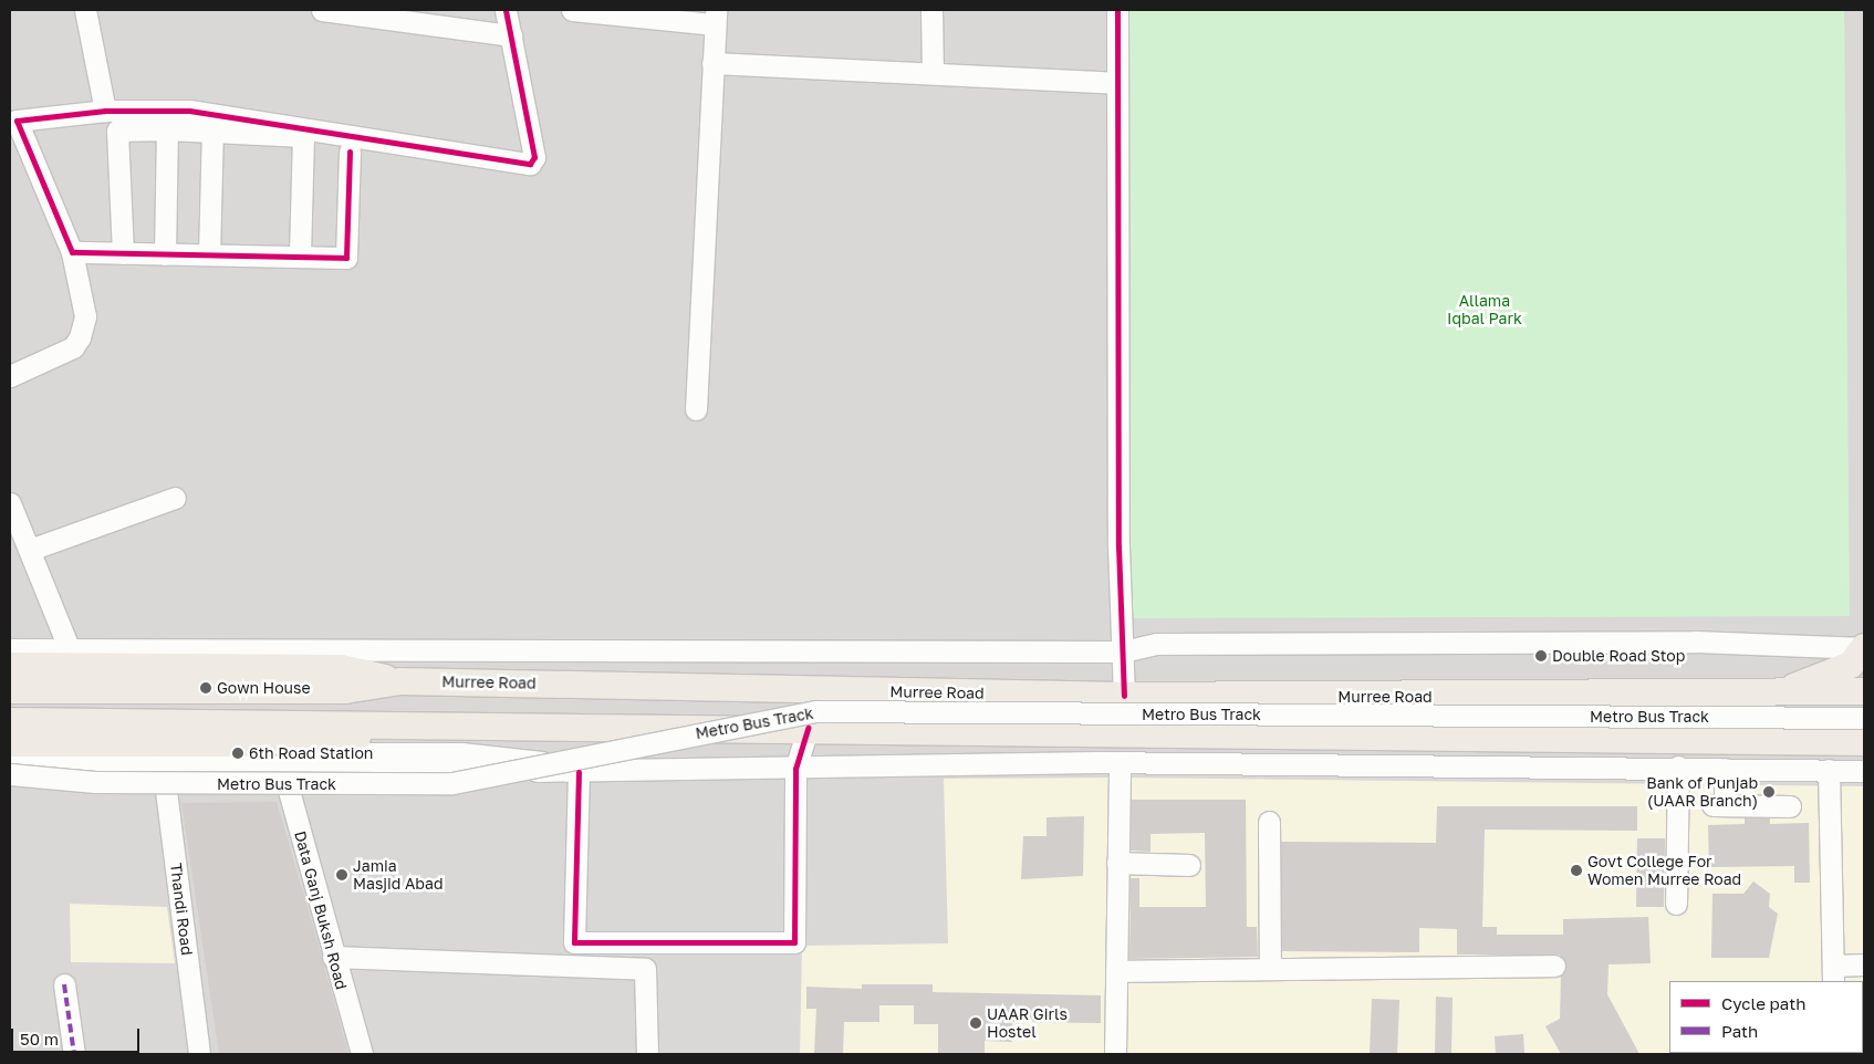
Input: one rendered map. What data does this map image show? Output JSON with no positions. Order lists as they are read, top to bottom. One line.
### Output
{"streets":{"main road":["Murree Road"],"street":["Metro Bus Track","Thandi Road","Data Ganj Buksh Road"]},"parks":["Allama Iqbal Park"],"places":["Double Road Stop","Gown House","6th Road Station","Bank of Punjab (UAAR Branch)","Govt College For Women Murree Road","Jamia Masjid Abad","UAAR Girls Hostel"],"legend":["Cycle path","Path"],"scale_bar":"50 m"}
